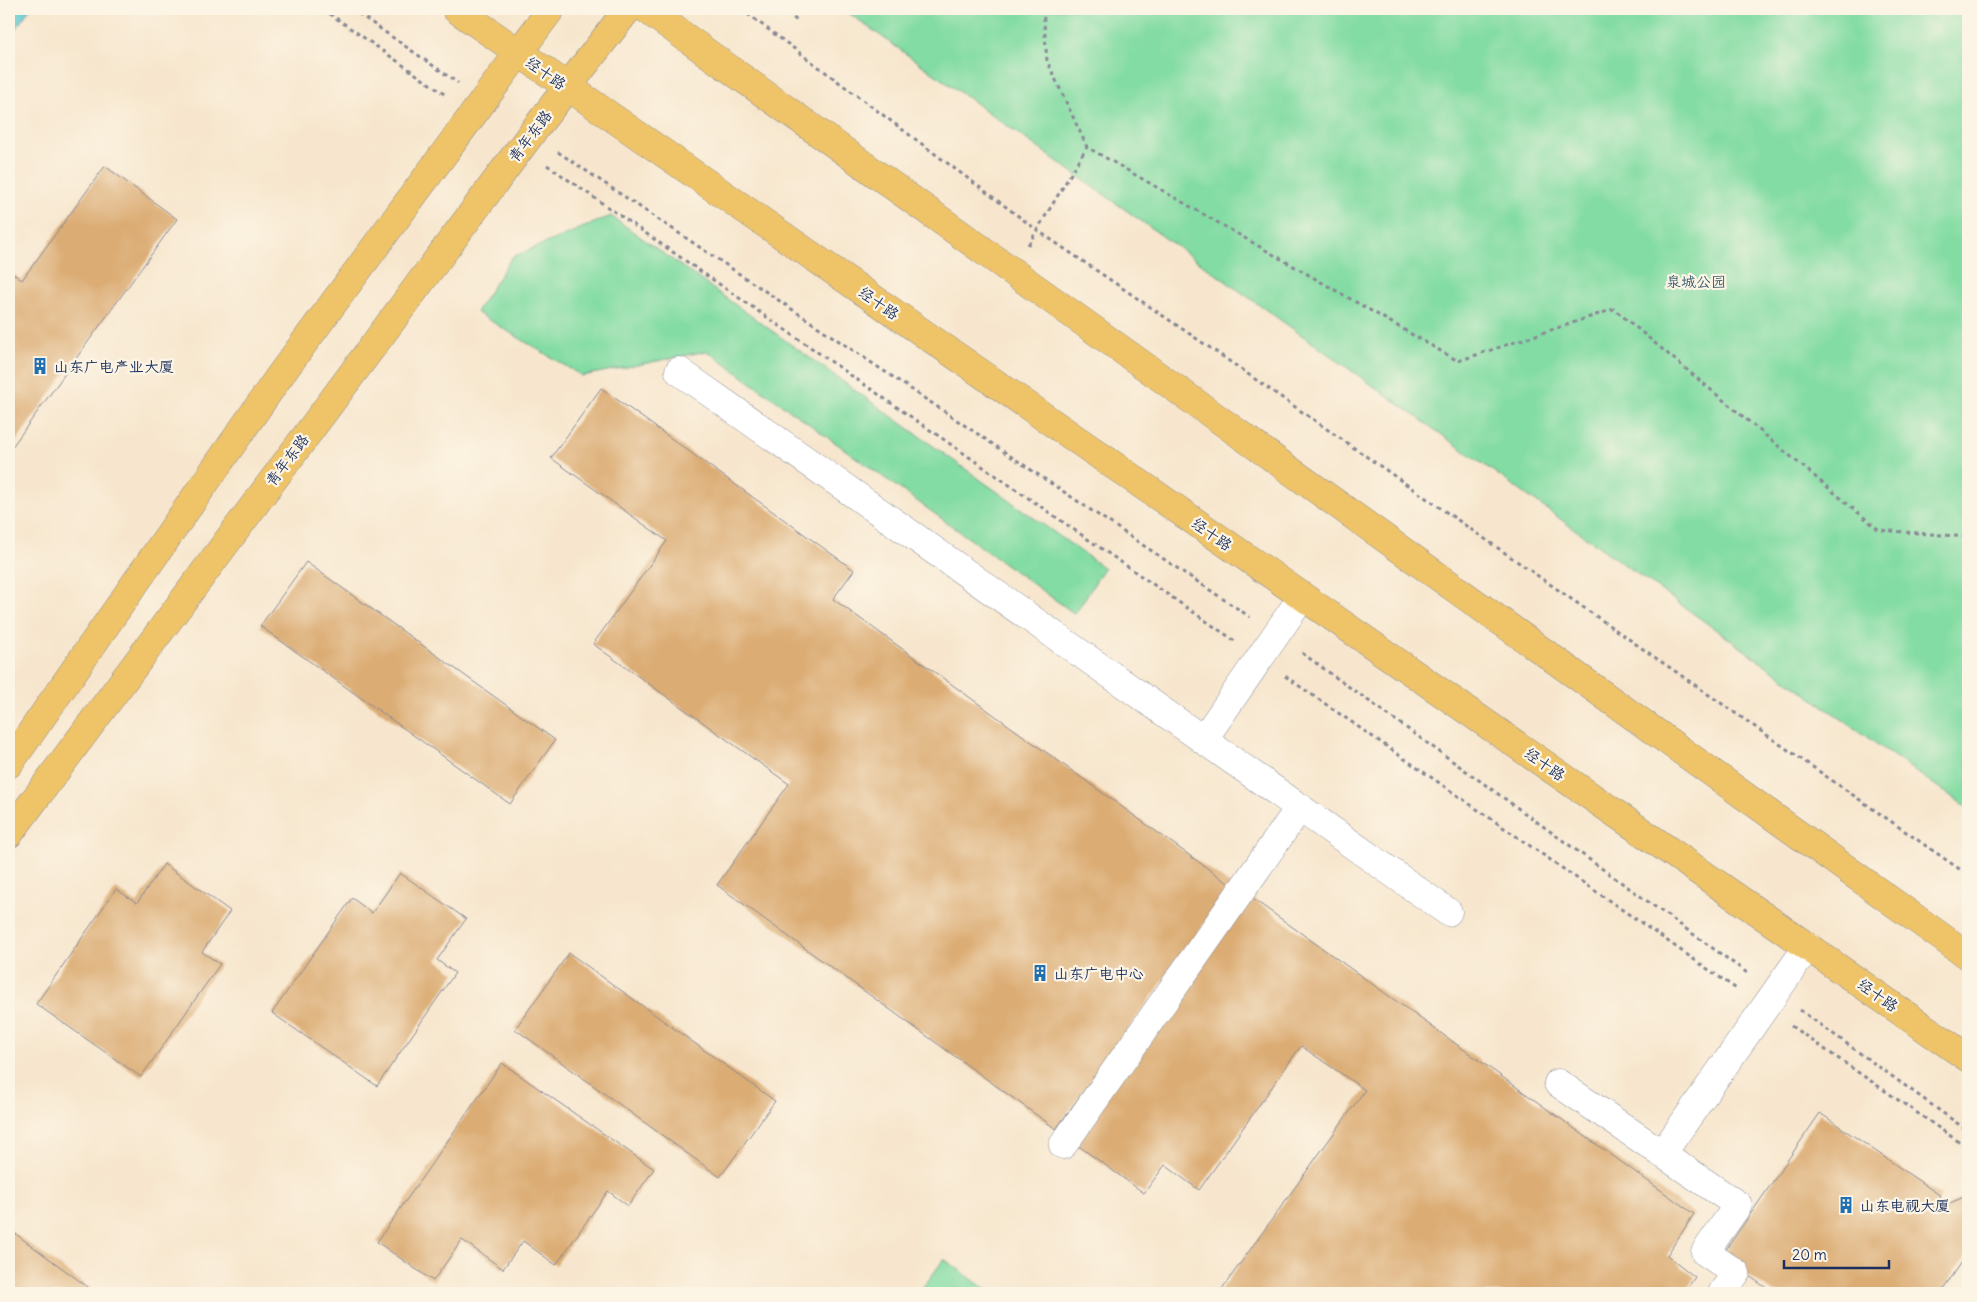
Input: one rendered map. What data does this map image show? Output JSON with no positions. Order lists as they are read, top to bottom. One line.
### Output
{"streets":{"main road":["经十路","青年东路"]},"crossings":[["经十路","青年东路"]],"parks":["泉城公园"],"places":{"building":["山东广电产业大厦","山东广电中心","山东电视大厦"]},"scale_bar":"20 m"}
